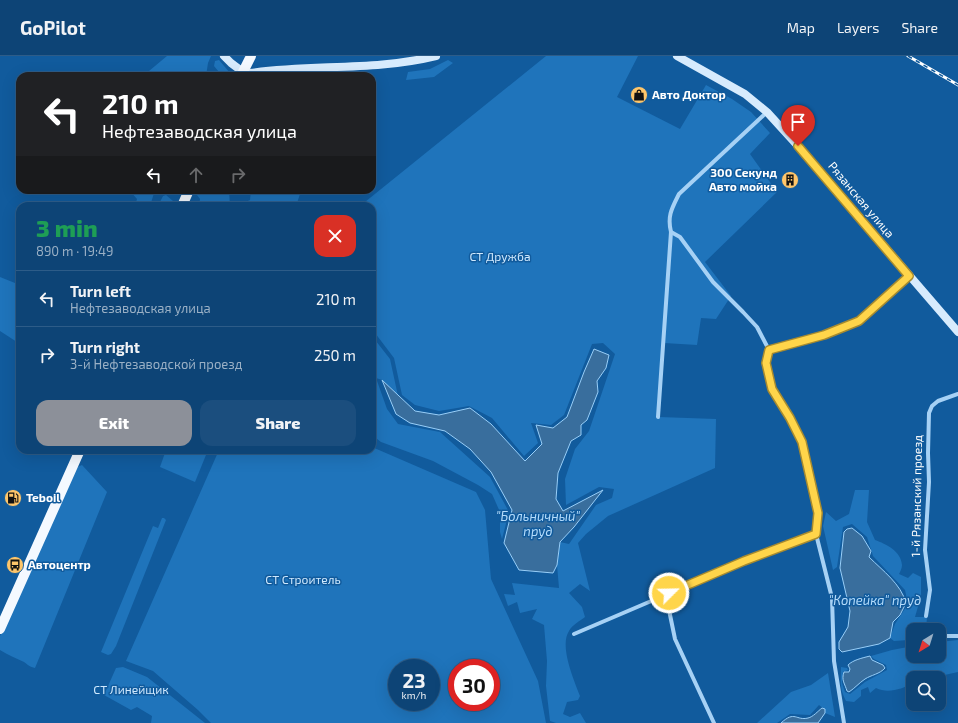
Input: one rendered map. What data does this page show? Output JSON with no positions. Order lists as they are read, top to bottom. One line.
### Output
{"streets":{"street":["Рязанская улица","1-й Рязанский проезд"]},"water":["\"Больничный\" пруд","\"Копейка\" пруд"],"parks":["СТ Дружба","СТ Строитель","СТ Линейщик"],"places":{"shop":["Авто Доктор"],"building":["300 Секунд Авто мойка"],"fuel station":["Teboil"],"bus stop":["Автоцентр"]},"north":"bottom left","page":{"header":"GoPilot","nav":["Map","Layers","Share"],"turn":["210 m","Нефтезаводская улица"],"heading":["3 min","890 m · 19:49"],"list":[{"name":"Turn left","note":"Нефтезаводская улица","value":"210 m"},{"name":"Turn right","note":"3-й Нефтезаводской проезд","value":"250 m"}],"buttons":["Exit","Share"],"speed":"23 km/h","limit":"30"}}
